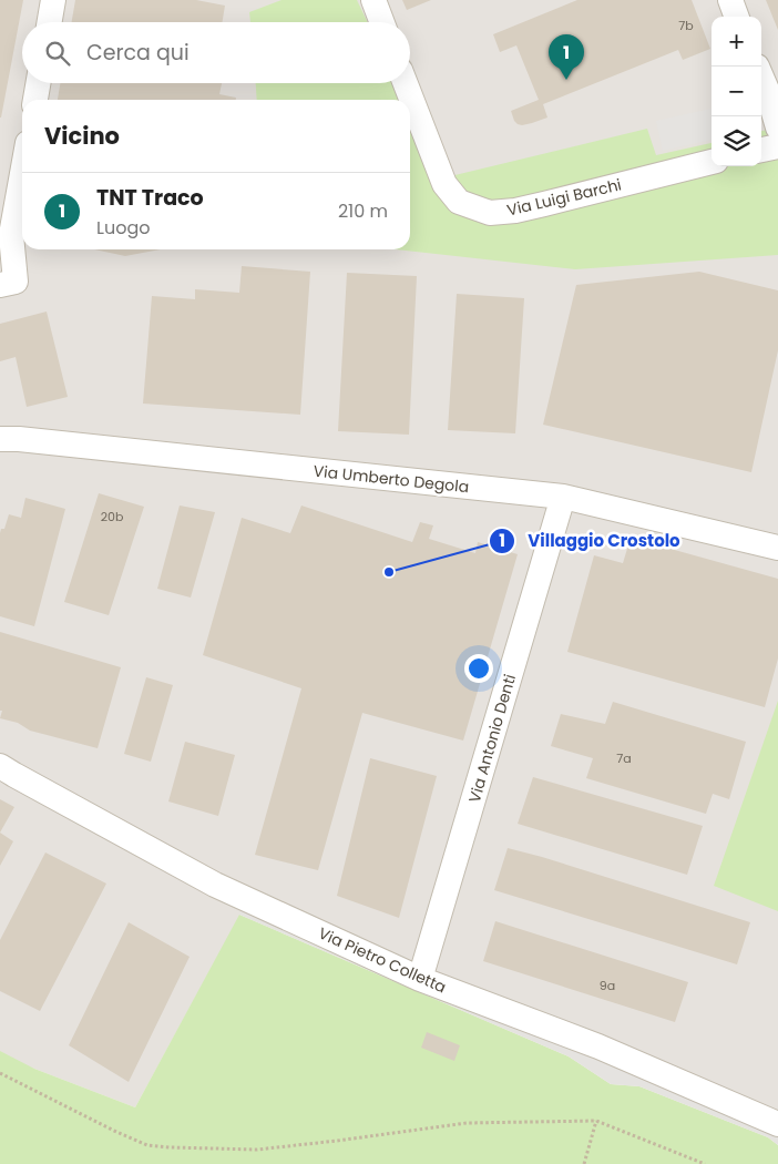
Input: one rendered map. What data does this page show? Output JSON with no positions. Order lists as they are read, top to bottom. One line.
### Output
{"streets":{"street":["Via Luigi Barchi","Via Umberto Degola","Via Antonio Denti","Via Pietro Colletta"]},"crossings":[["Via Umberto Degola","Via Antonio Denti"],["Via Antonio Denti","Via Pietro Colletta"]],"places":["Villaggio Crostolo"],"house_numbers":["7b","20b","7a","9a"],"page":{"map_buttons":["+","−"],"search":"Cerca qui","pins":"1","heading":"Vicino","list":[{"mark":"1","name":"TNT Traco","note":"Luogo","value":"210 m"}]}}
